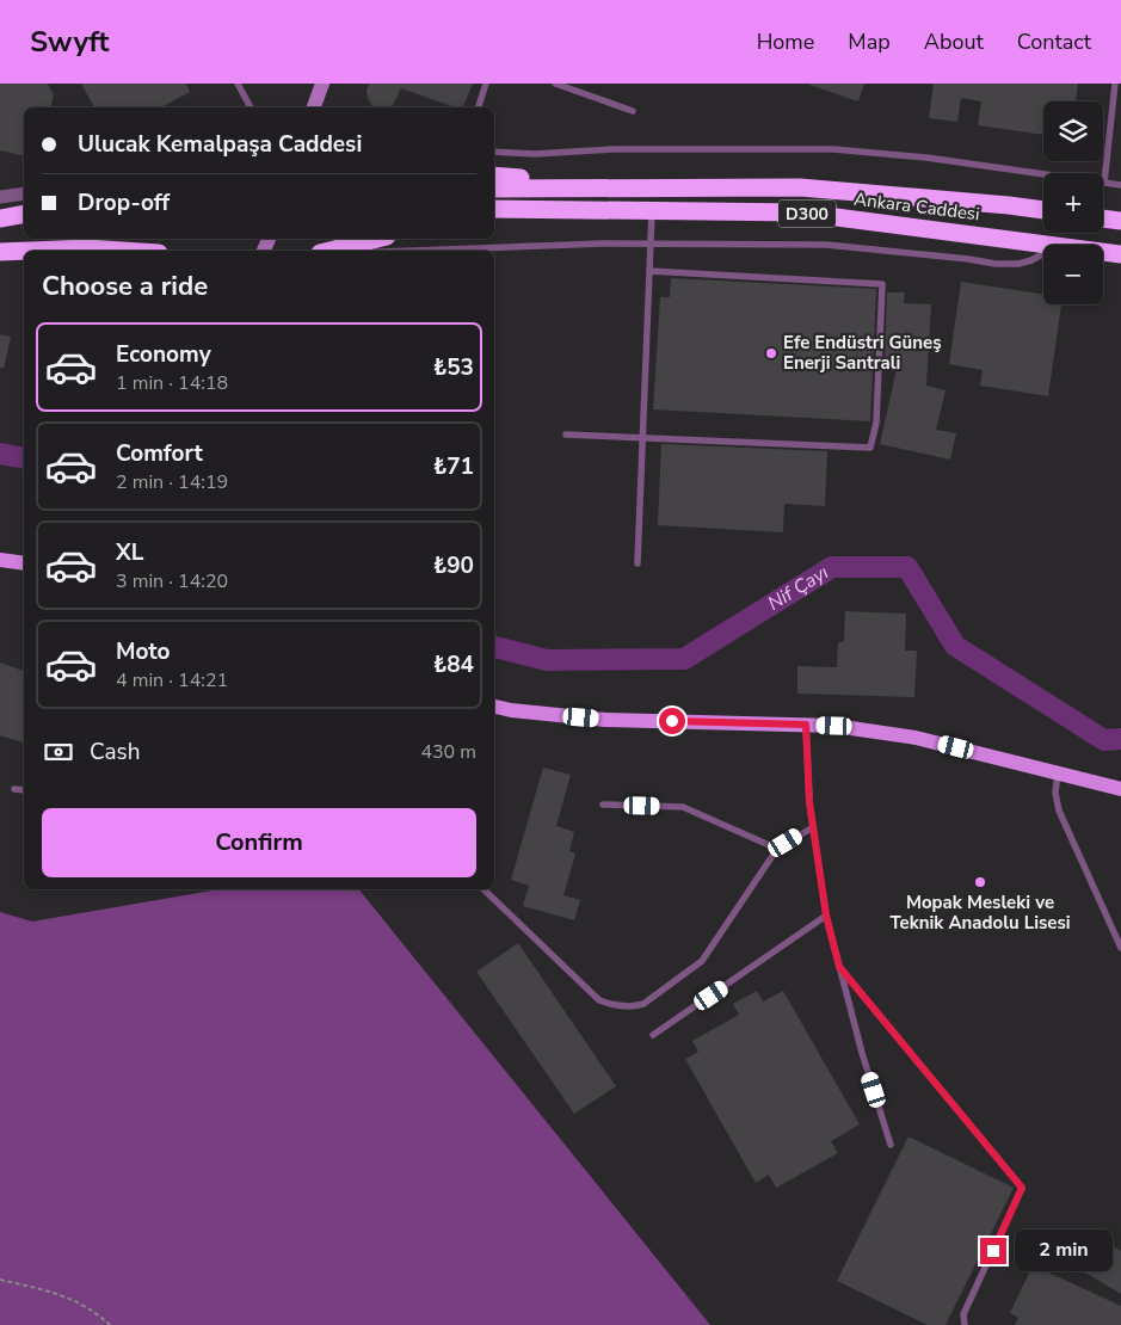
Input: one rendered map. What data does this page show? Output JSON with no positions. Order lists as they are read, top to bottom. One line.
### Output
{"streets":{"highway":["Ankara Caddesi","D300"]},"water":["Nif Çayı"],"places":["Efe Endüstri Güneş Enerji Santrali","Mopak Mesleki ve Teknik Anadolu Lisesi"],"page":{"header":"Swyft","nav":["Home","Map","About","Contact"],"map_buttons":["+","−"],"banner":["Ulucak Kemalpaşa Caddesi","Drop-off"],"heading":"Choose a ride","list":[{"name":"Economy","note":"1 min · 14:18","value":"₺53"},{"name":"Comfort","note":"2 min · 14:19","value":"₺71"},{"name":"XL","note":"3 min · 14:20","value":"₺90"},{"name":"Moto","note":"4 min · 14:21","value":"₺84"}],"pay":["Cash","430 m"],"buttons":"Confirm","bubble":"2 min"}}
